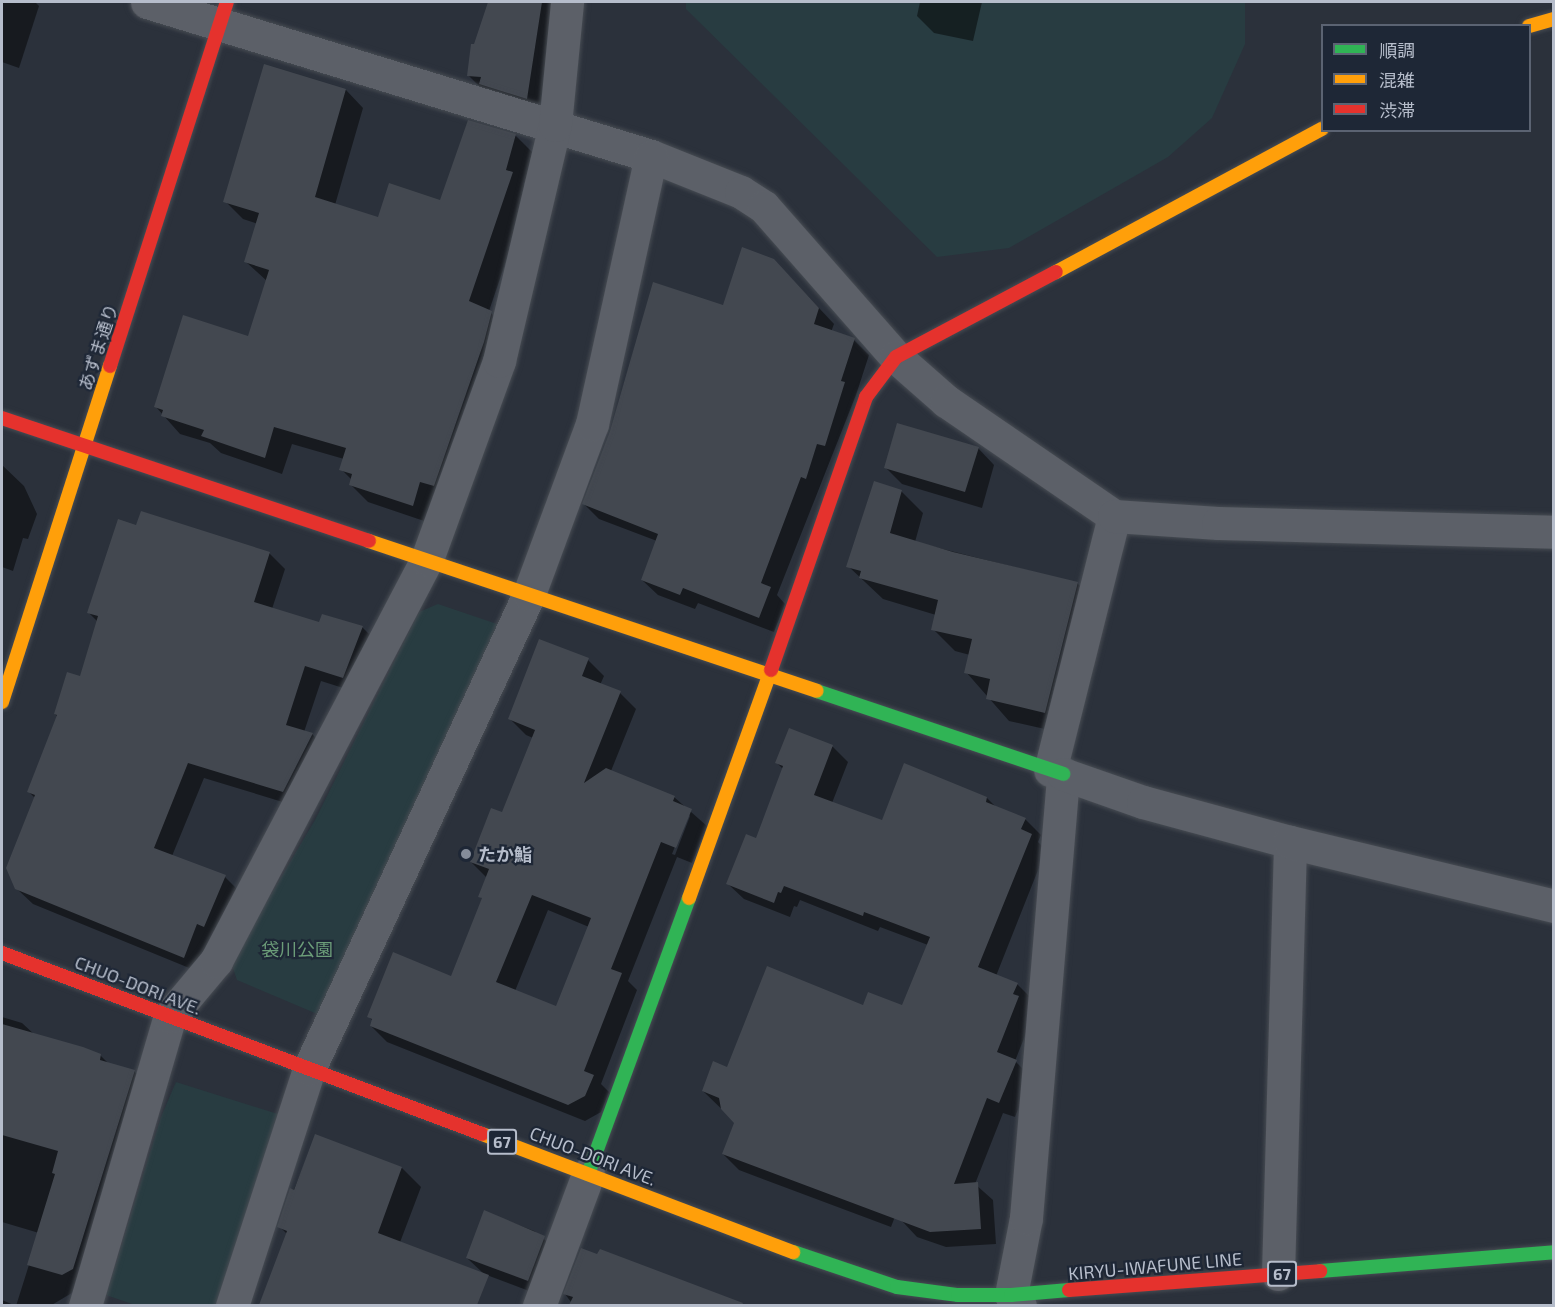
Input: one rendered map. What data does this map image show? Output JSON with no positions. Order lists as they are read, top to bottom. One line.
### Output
{"streets":{"street":["あずま通り","CHUO-DORI AVE.","67","KIRYU-IWAFUNE LINE"]},"crossings":[["CHUO-DORI AVE.","KIRYU-IWAFUNE LINE"]],"parks":["袋川公園"],"places":["たか鮨"],"legend":["順調","混雑","渋滞"]}
